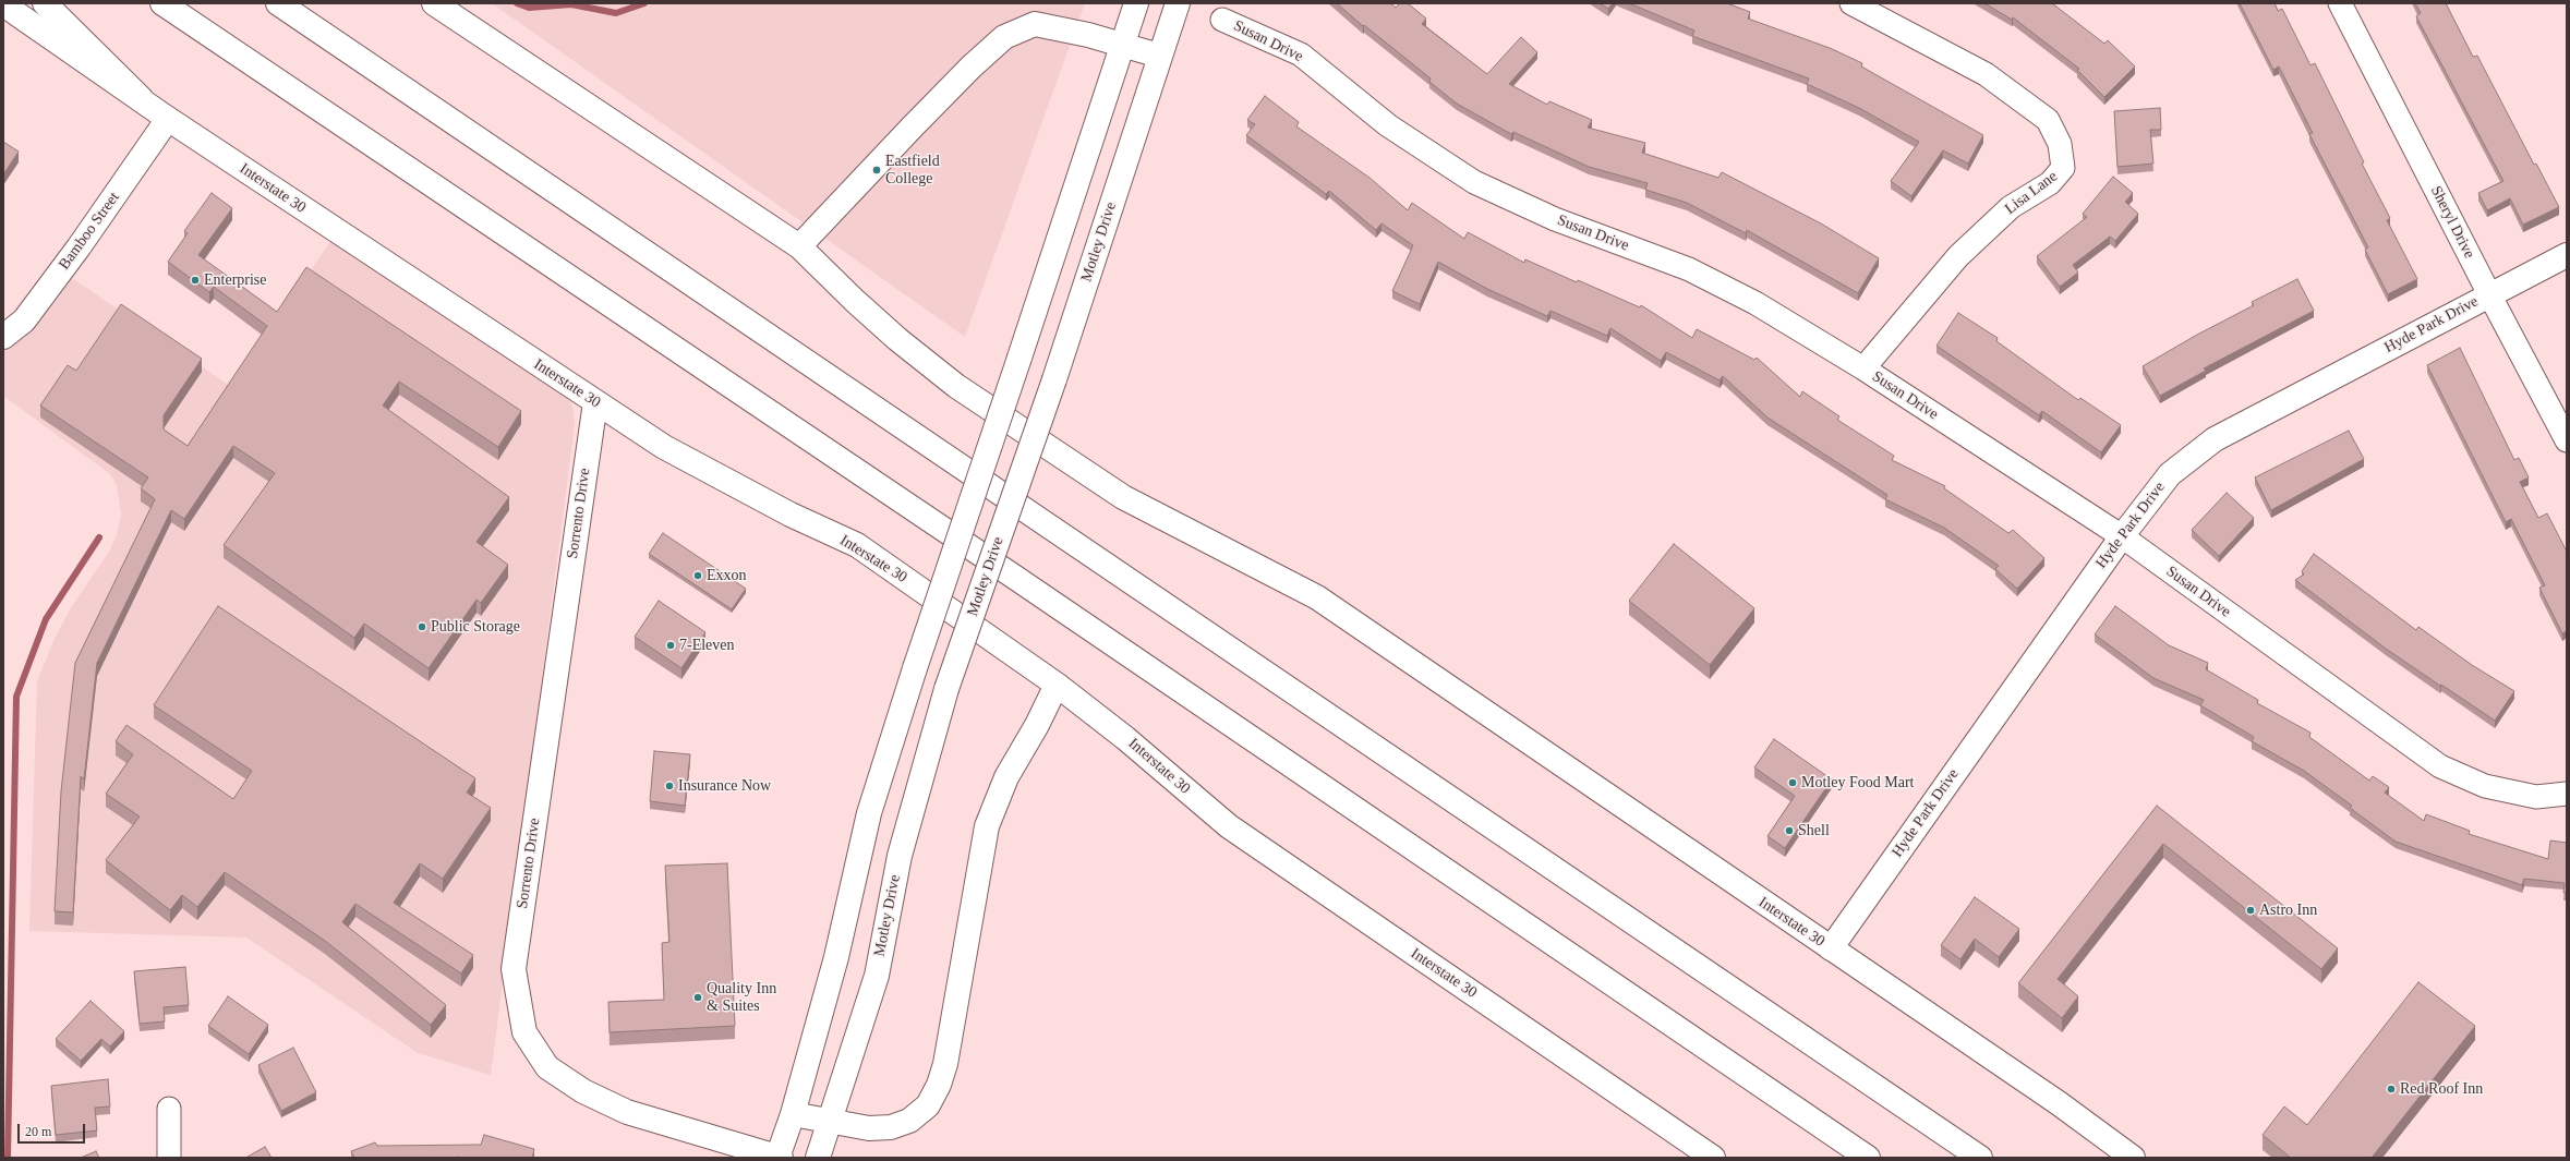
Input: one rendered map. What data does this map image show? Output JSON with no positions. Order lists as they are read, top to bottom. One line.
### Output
{"streets":{"main road":["Interstate 30","Bamboo Street","Motley Drive","Hyde Park Drive","Sorrento Drive"],"street":["Susan Drive","Lisa Lane","Sheryl Drive"]},"crossings":[["Susan Drive","Lisa Lane"],["Susan Drive","Hyde Park Drive"],["Interstate 30","Bamboo Street"],["Interstate 30","Hyde Park Drive"],["Interstate 30","Sorrento Drive"],["Sheryl Drive","Hyde Park Drive"]],"places":["Eastfield College","Enterprise","Exxon","Public Storage","7-Eleven","Motley Food Mart","Insurance Now","Shell","Astro Inn","Quality Inn & Suites","Red Roof Inn"],"scale_bar":"20 m"}
